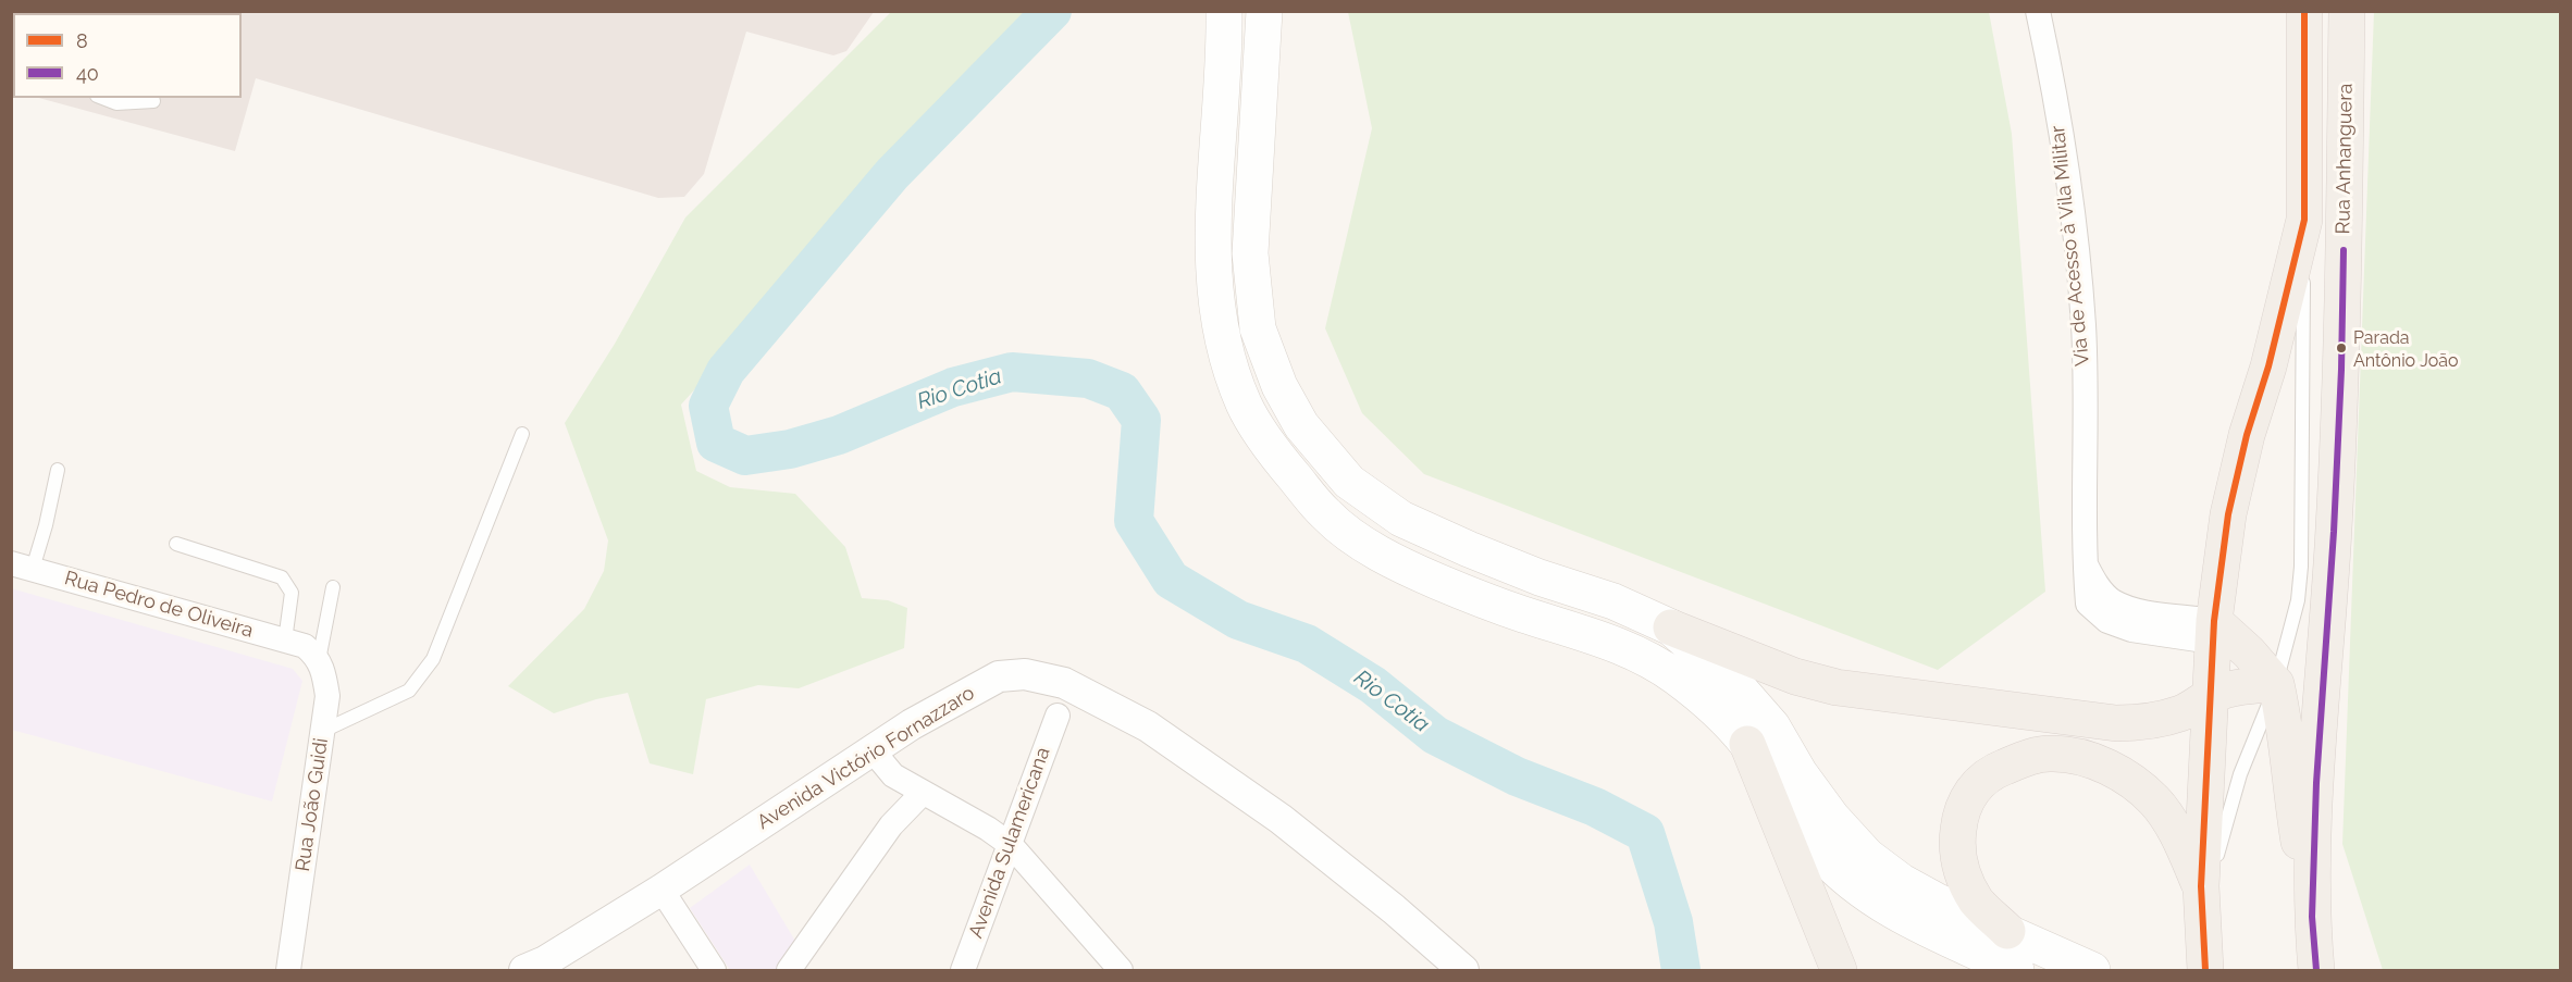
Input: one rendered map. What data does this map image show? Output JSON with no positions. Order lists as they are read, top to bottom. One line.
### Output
{"streets":{"main road":["Rua Anhanguera"],"street":["Via de Acesso à Vila Militar","Rua Pedro de Oliveira","Avenida Victório Fornazzaro","Rua João Guidi","Avenida Sulamericana"]},"crossings":[["Rua Anhanguera","Via de Acesso à Vila Militar"],["Rua Pedro de Oliveira","Rua João Guidi"]],"water":["Rio Cotia"],"places":["Parada Antônio João"],"lines":["transit line 8","transit line 40"],"legend":["8","40"]}
